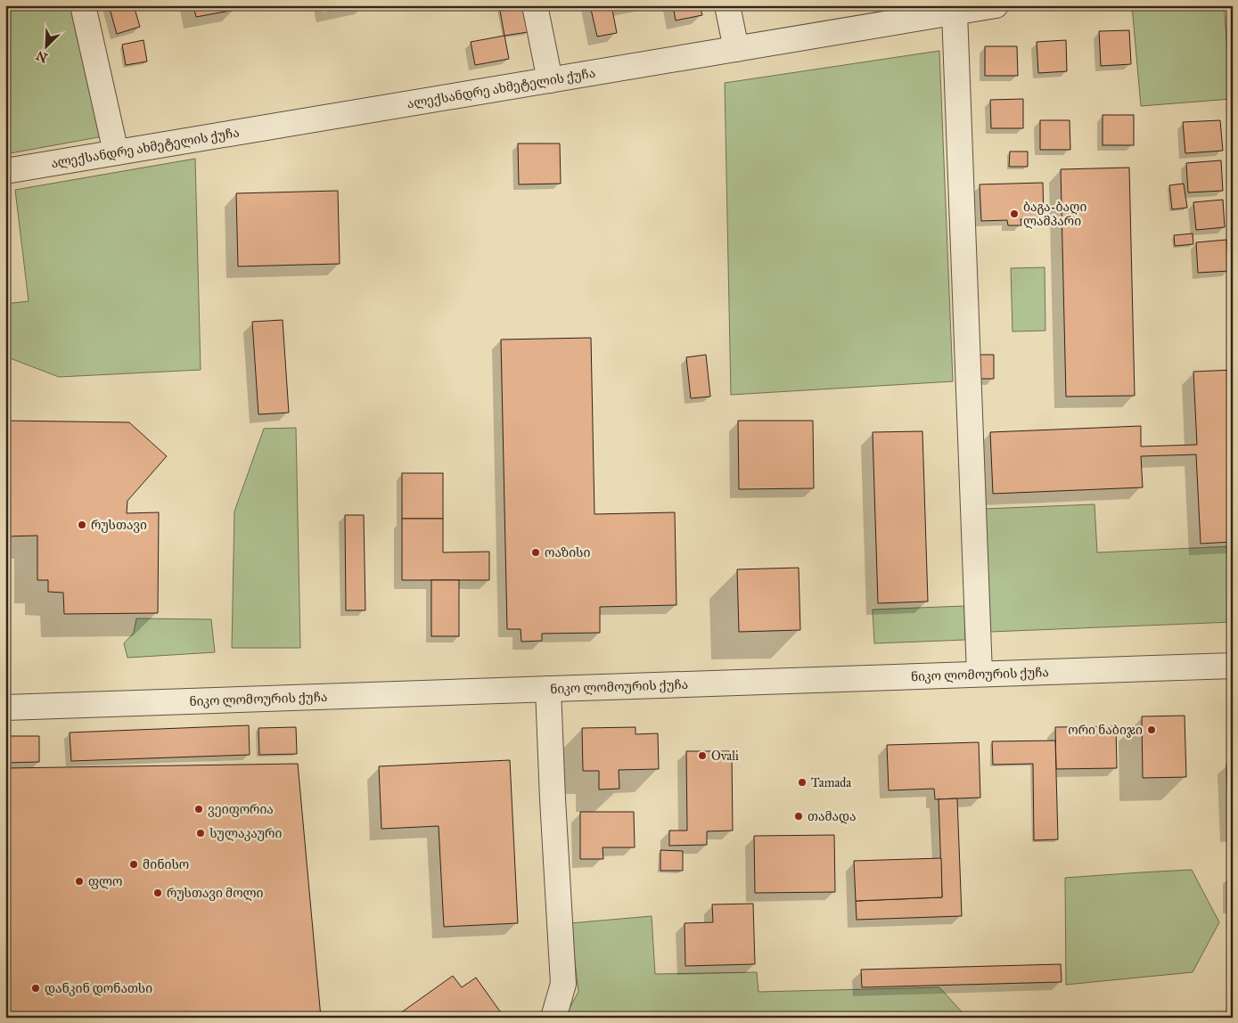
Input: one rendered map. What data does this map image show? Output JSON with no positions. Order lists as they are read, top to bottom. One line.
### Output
{"streets":{"street":["ალექსანდრე ახმეტელის ქუჩა","ნიკო ლომოურის ქუჩა"]},"places":["ბაგა-ბაღი ლამპარი","რუსთავი","ოაზისი","ორი ნაბიჯი","Ovali","Tamada","ვეიფორია","თამადა","სულაკაური","მინისო","ფლო","რუსთავი მოლი","დანკინ დონათსი"],"north":"bottom left"}
